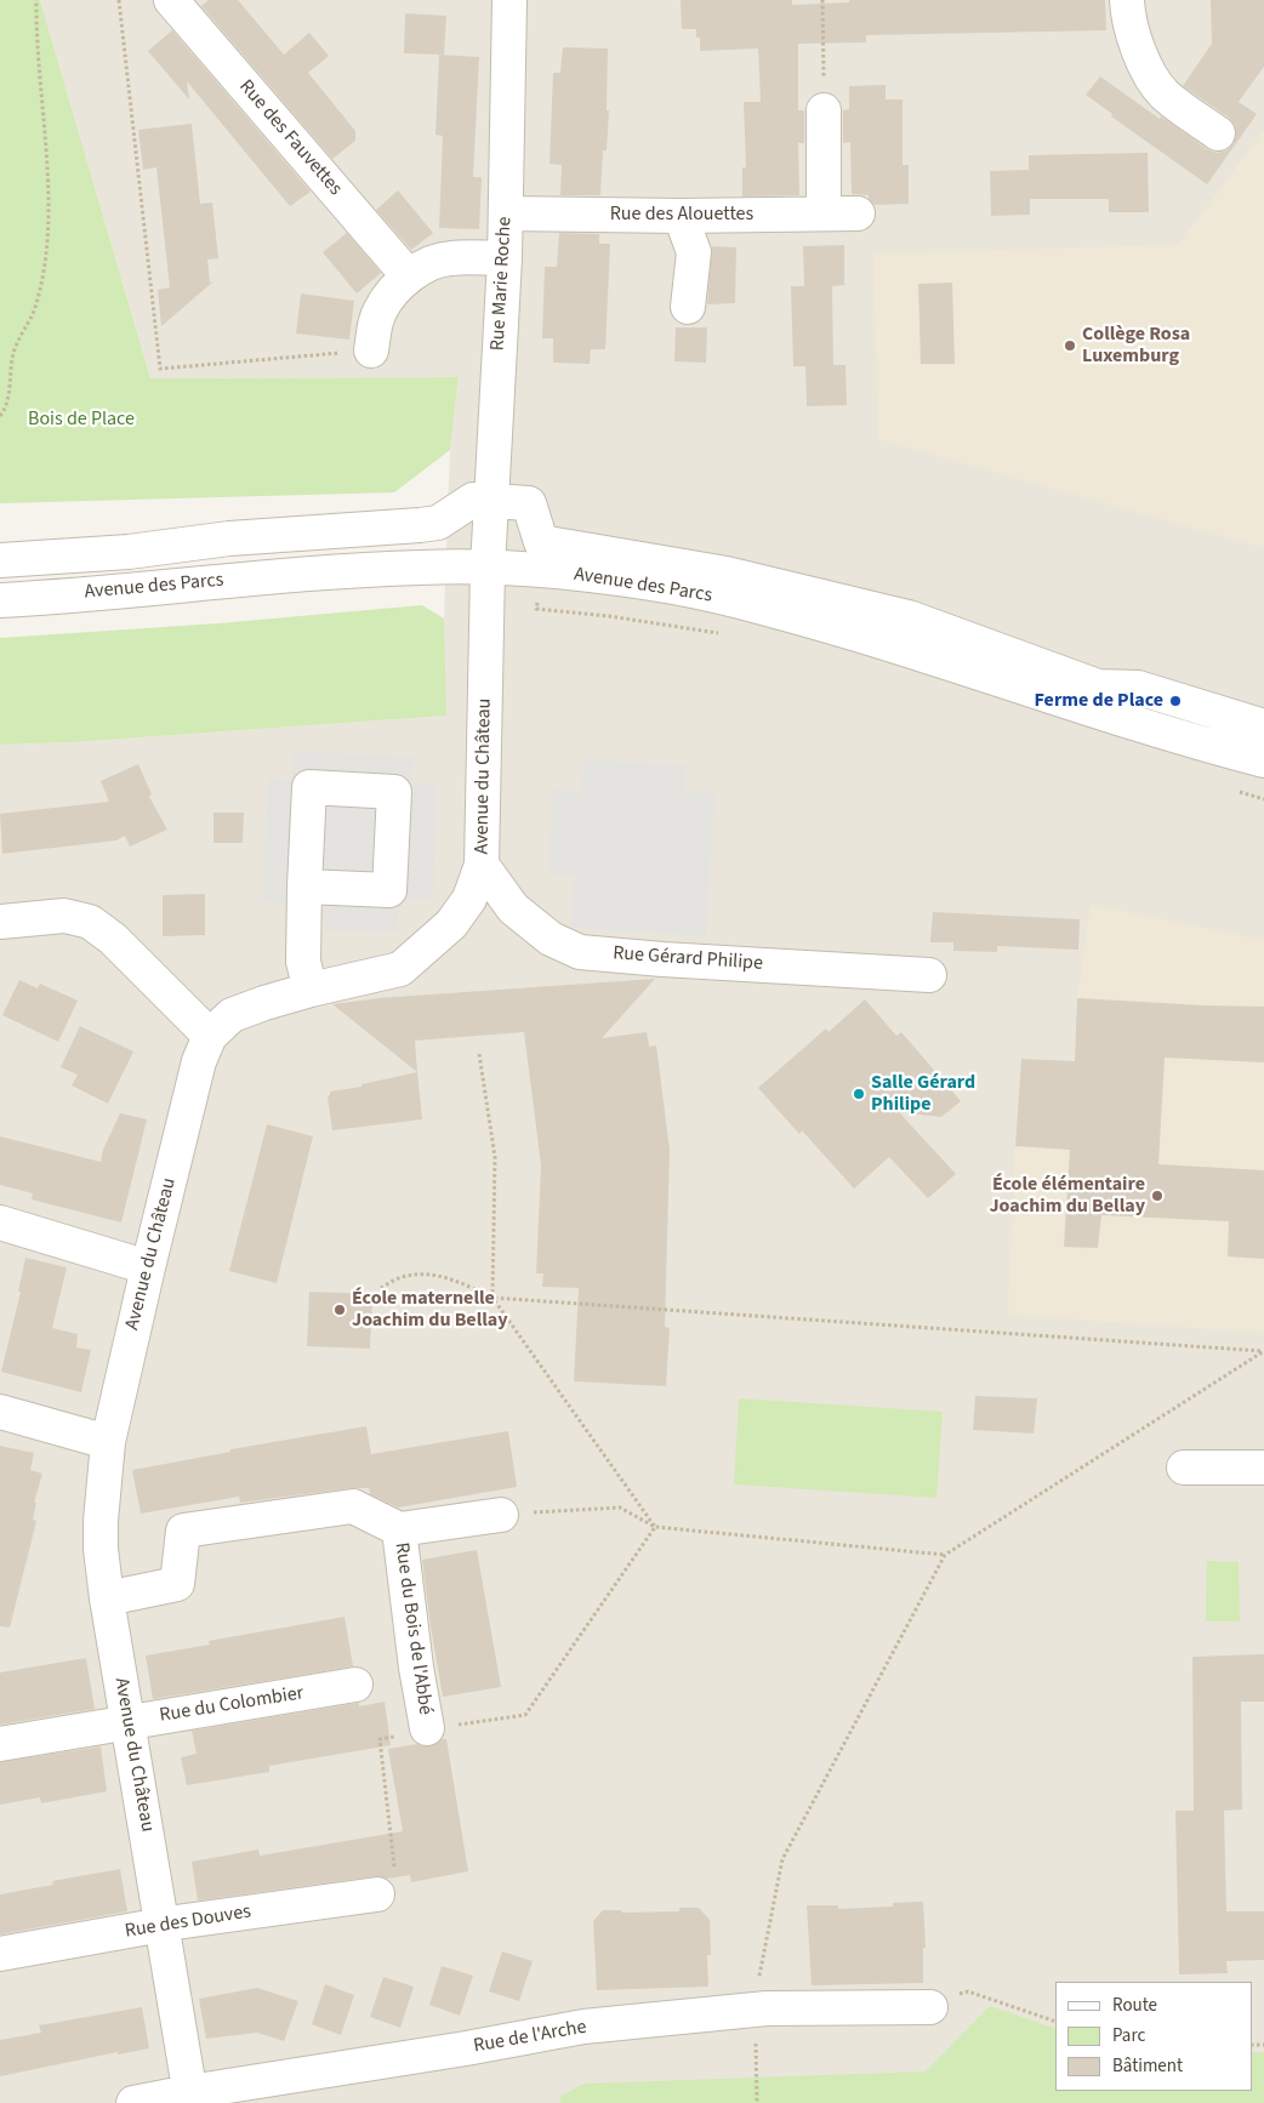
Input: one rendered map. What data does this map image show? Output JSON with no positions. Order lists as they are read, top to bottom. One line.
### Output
{"streets":{"street":["Rue des Fauvettes","Rue des Alouettes","Rue Marie Roche","Avenue des Parcs","Avenue du Château","Rue Gérard Philipe","Rue du Bois de l'Abbé","Rue du Colombier","Rue des Douves","Rue de l'Arche"]},"crossings":[["Rue des Alouettes","Rue Marie Roche"],["Rue Marie Roche","Avenue des Parcs"],["Rue Marie Roche","Avenue du Château"],["Avenue des Parcs","Avenue du Château"],["Avenue du Château","Rue Gérard Philipe"],["Avenue du Château","Rue du Bois de l'Abbé"],["Avenue du Château","Rue du Colombier"],["Avenue du Château","Rue des Douves"],["Avenue du Château","Rue de l'Arche"]],"parks":["Bois de Place"],"places":["Collège Rosa Luxemburg","Ferme de Place","Salle Gérard Philipe","École élémentaire Joachim du Bellay","École maternelle Joachim du Bellay"],"legend":["Route","Parc","Bâtiment"]}
